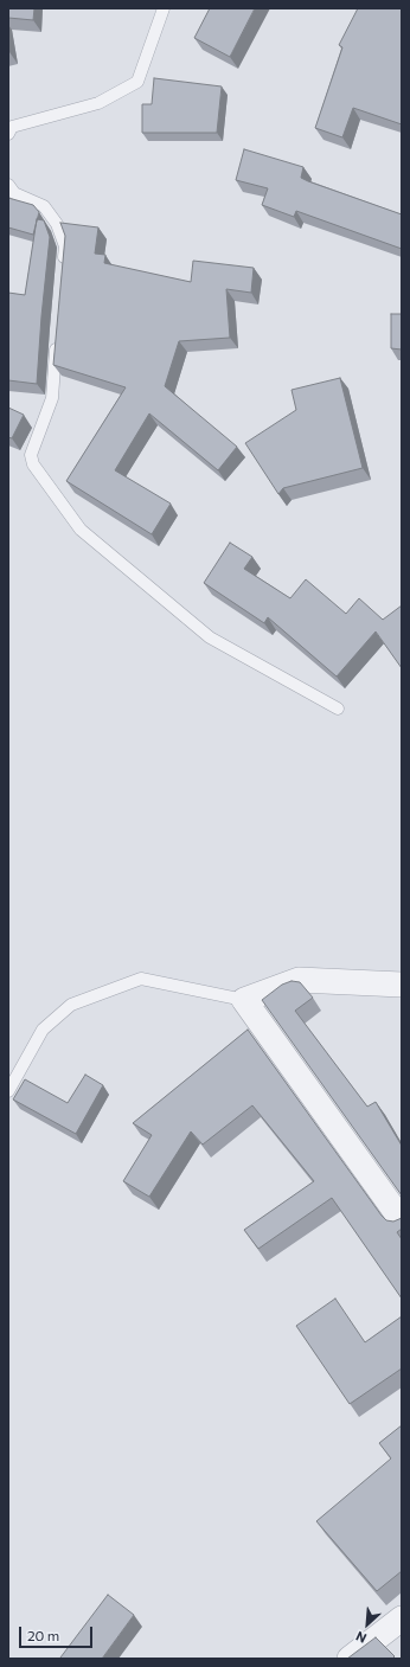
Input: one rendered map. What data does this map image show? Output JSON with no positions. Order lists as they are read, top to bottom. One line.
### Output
{"scale_bar":"20 m","north":"bottom left"}
